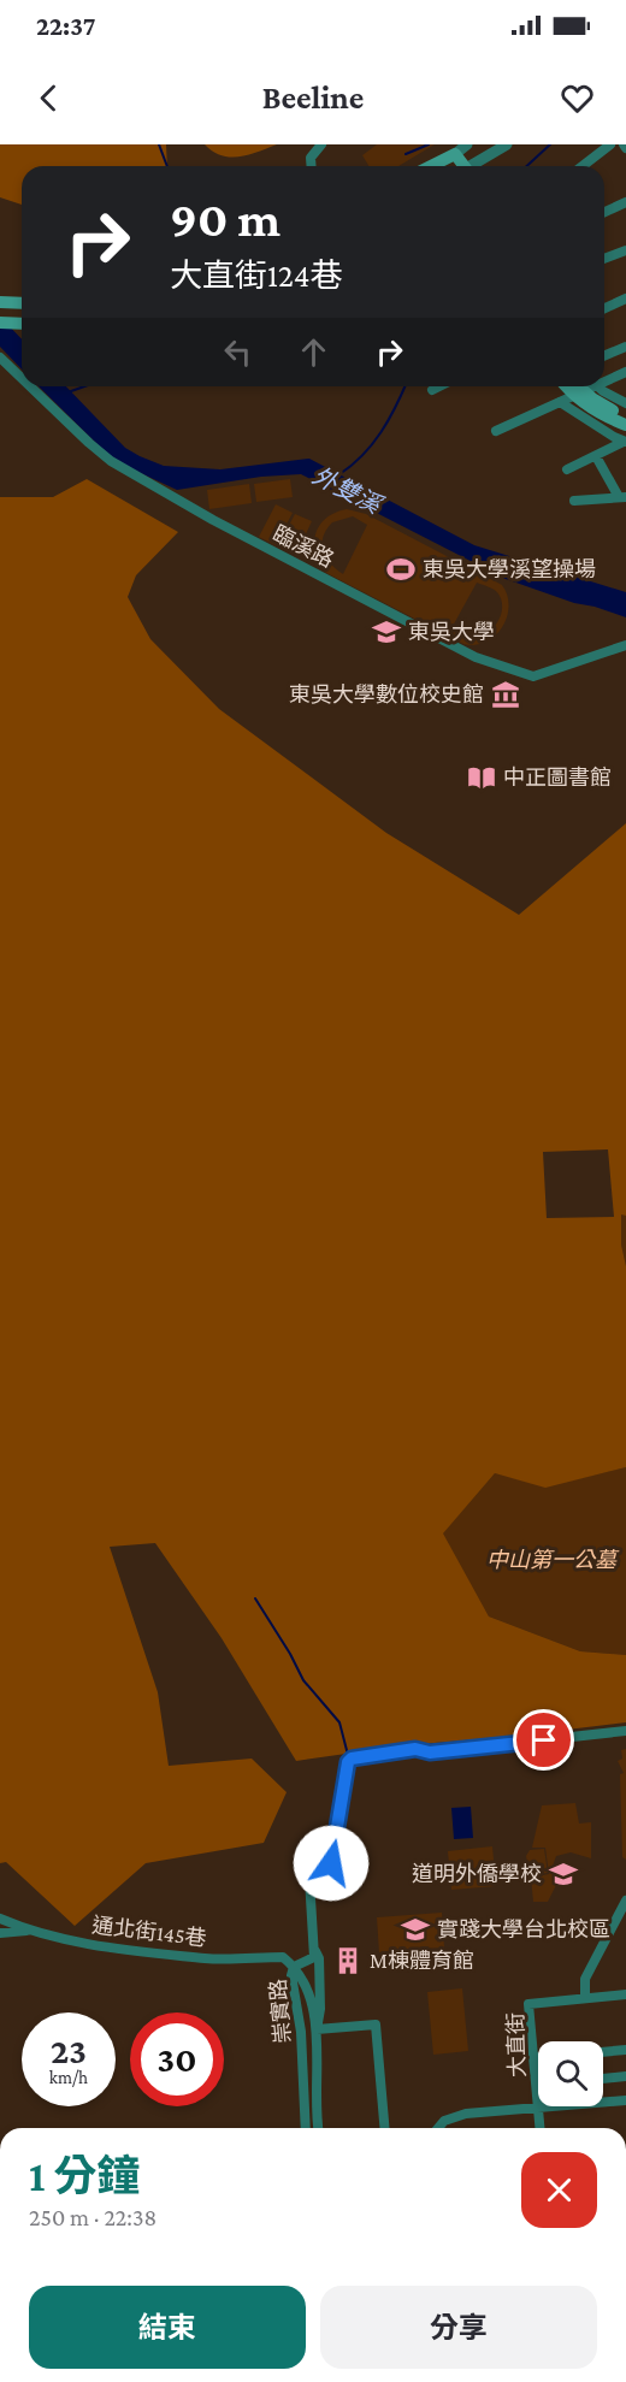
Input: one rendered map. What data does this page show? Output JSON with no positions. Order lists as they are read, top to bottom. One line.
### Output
{"streets":{"street":["臨溪路","通北街145巷","崇實路","大直街"]},"crossings":[["通北街145巷","崇實路"]],"water":["外雙溪"],"parks":["中山第一公墓"],"places":{"sports":["東吳大學溪望操場"],"school or university":["東吳大學","道明外僑學校","實踐大學台北校區"],"museum":["東吳大學數位校史館"],"library":["中正圖書館"],"building":["M棟體育館"]},"page":{"status":"22:37","header":"Beeline","turn":["90 m","大直街124巷"],"speed":"23 km/h","limit":"30","heading":["1 分鐘","250 m · 22:38"],"buttons":["結束","分享"]}}
